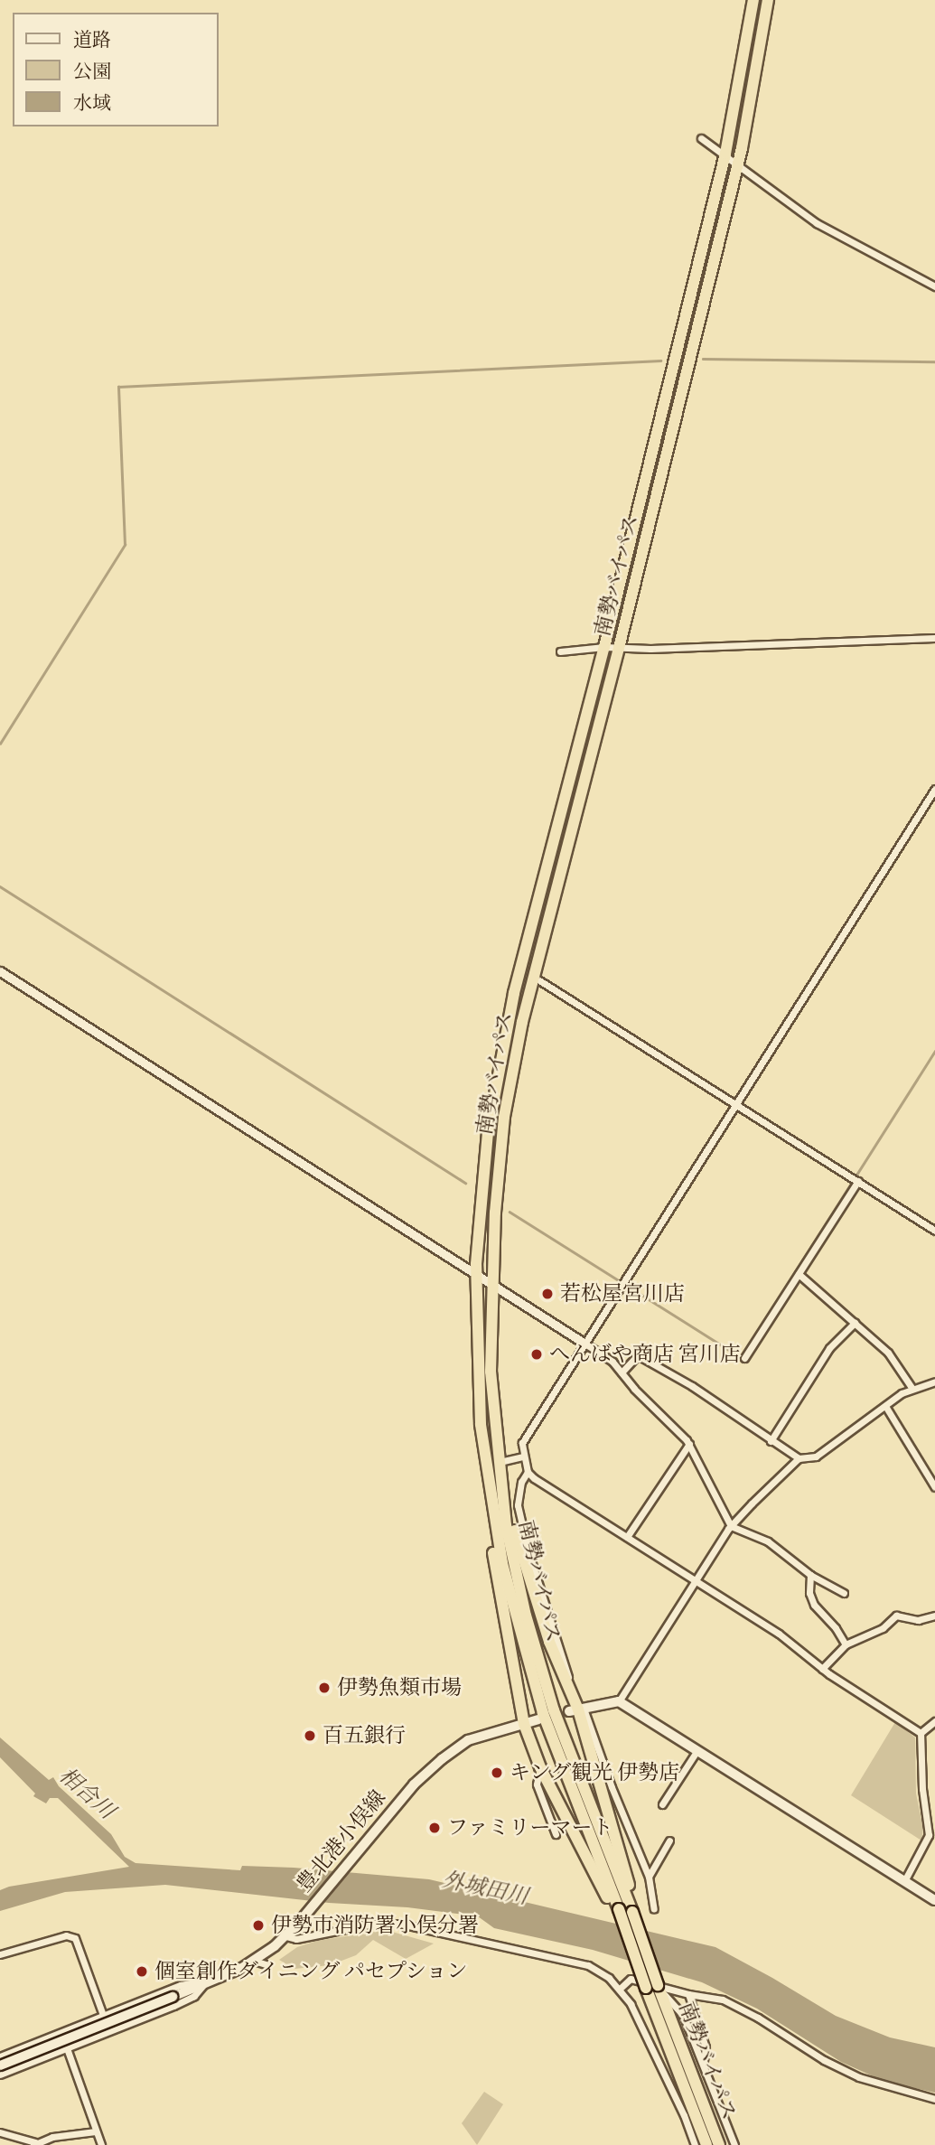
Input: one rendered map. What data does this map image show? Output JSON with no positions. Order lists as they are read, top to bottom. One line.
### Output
{"streets":{"highway":["南勢バイパス"],"main road":["豊北港小俣線"]},"water":["相合川","外城田川"],"places":["若松屋宮川店","へんばや商店 宮川店","伊勢魚類市場","百五銀行","キング観光 伊勢店","ファミリーマート","伊勢市消防署小俣分署","個室創作ダイニング パセプション"],"legend":["道路","公園","水域"]}
